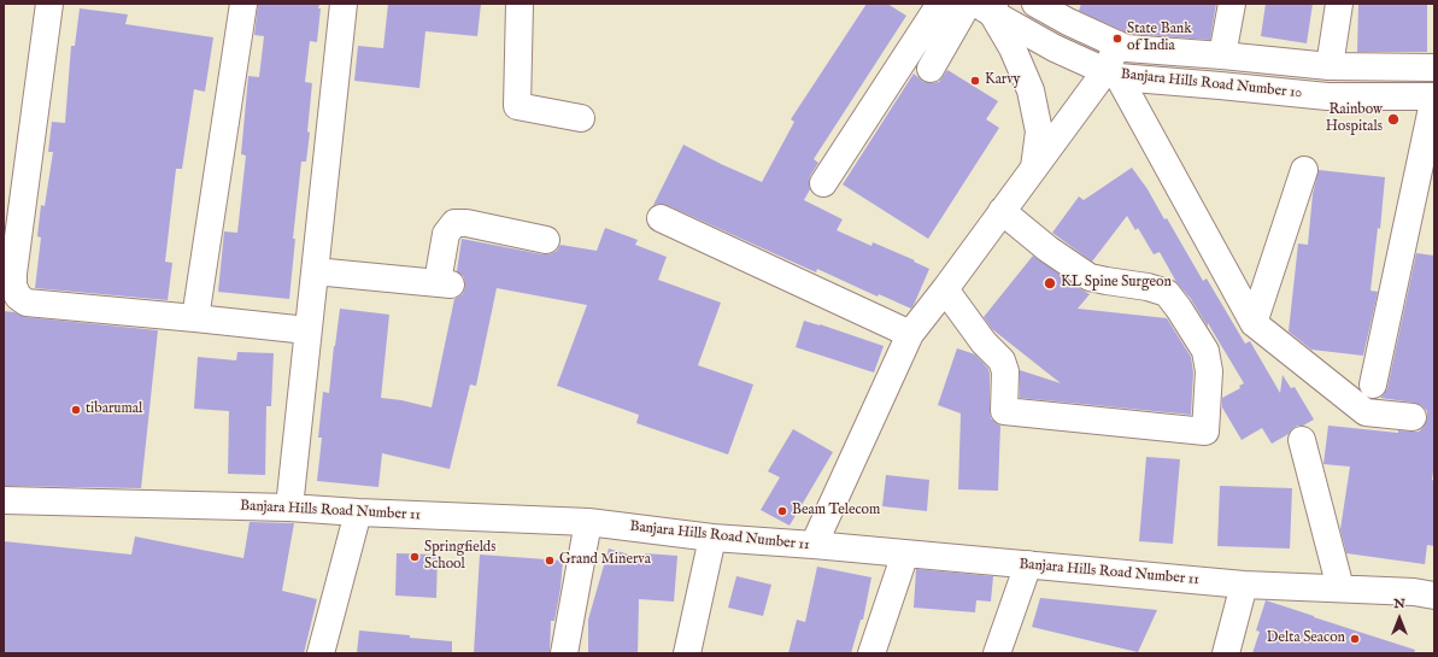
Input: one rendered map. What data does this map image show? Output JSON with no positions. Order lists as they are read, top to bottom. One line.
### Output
{"streets":{"street":["Banjara Hills Road Number 10","Banjara Hills Road Number 11"]},"places":["State Bank of India","Karvy","Rainbow Hospitals","KL Spine Surgeon","tibarumal","Beam Telecom","Springfields School","Grand Minerva","Delta Seacon"],"north":"top"}
